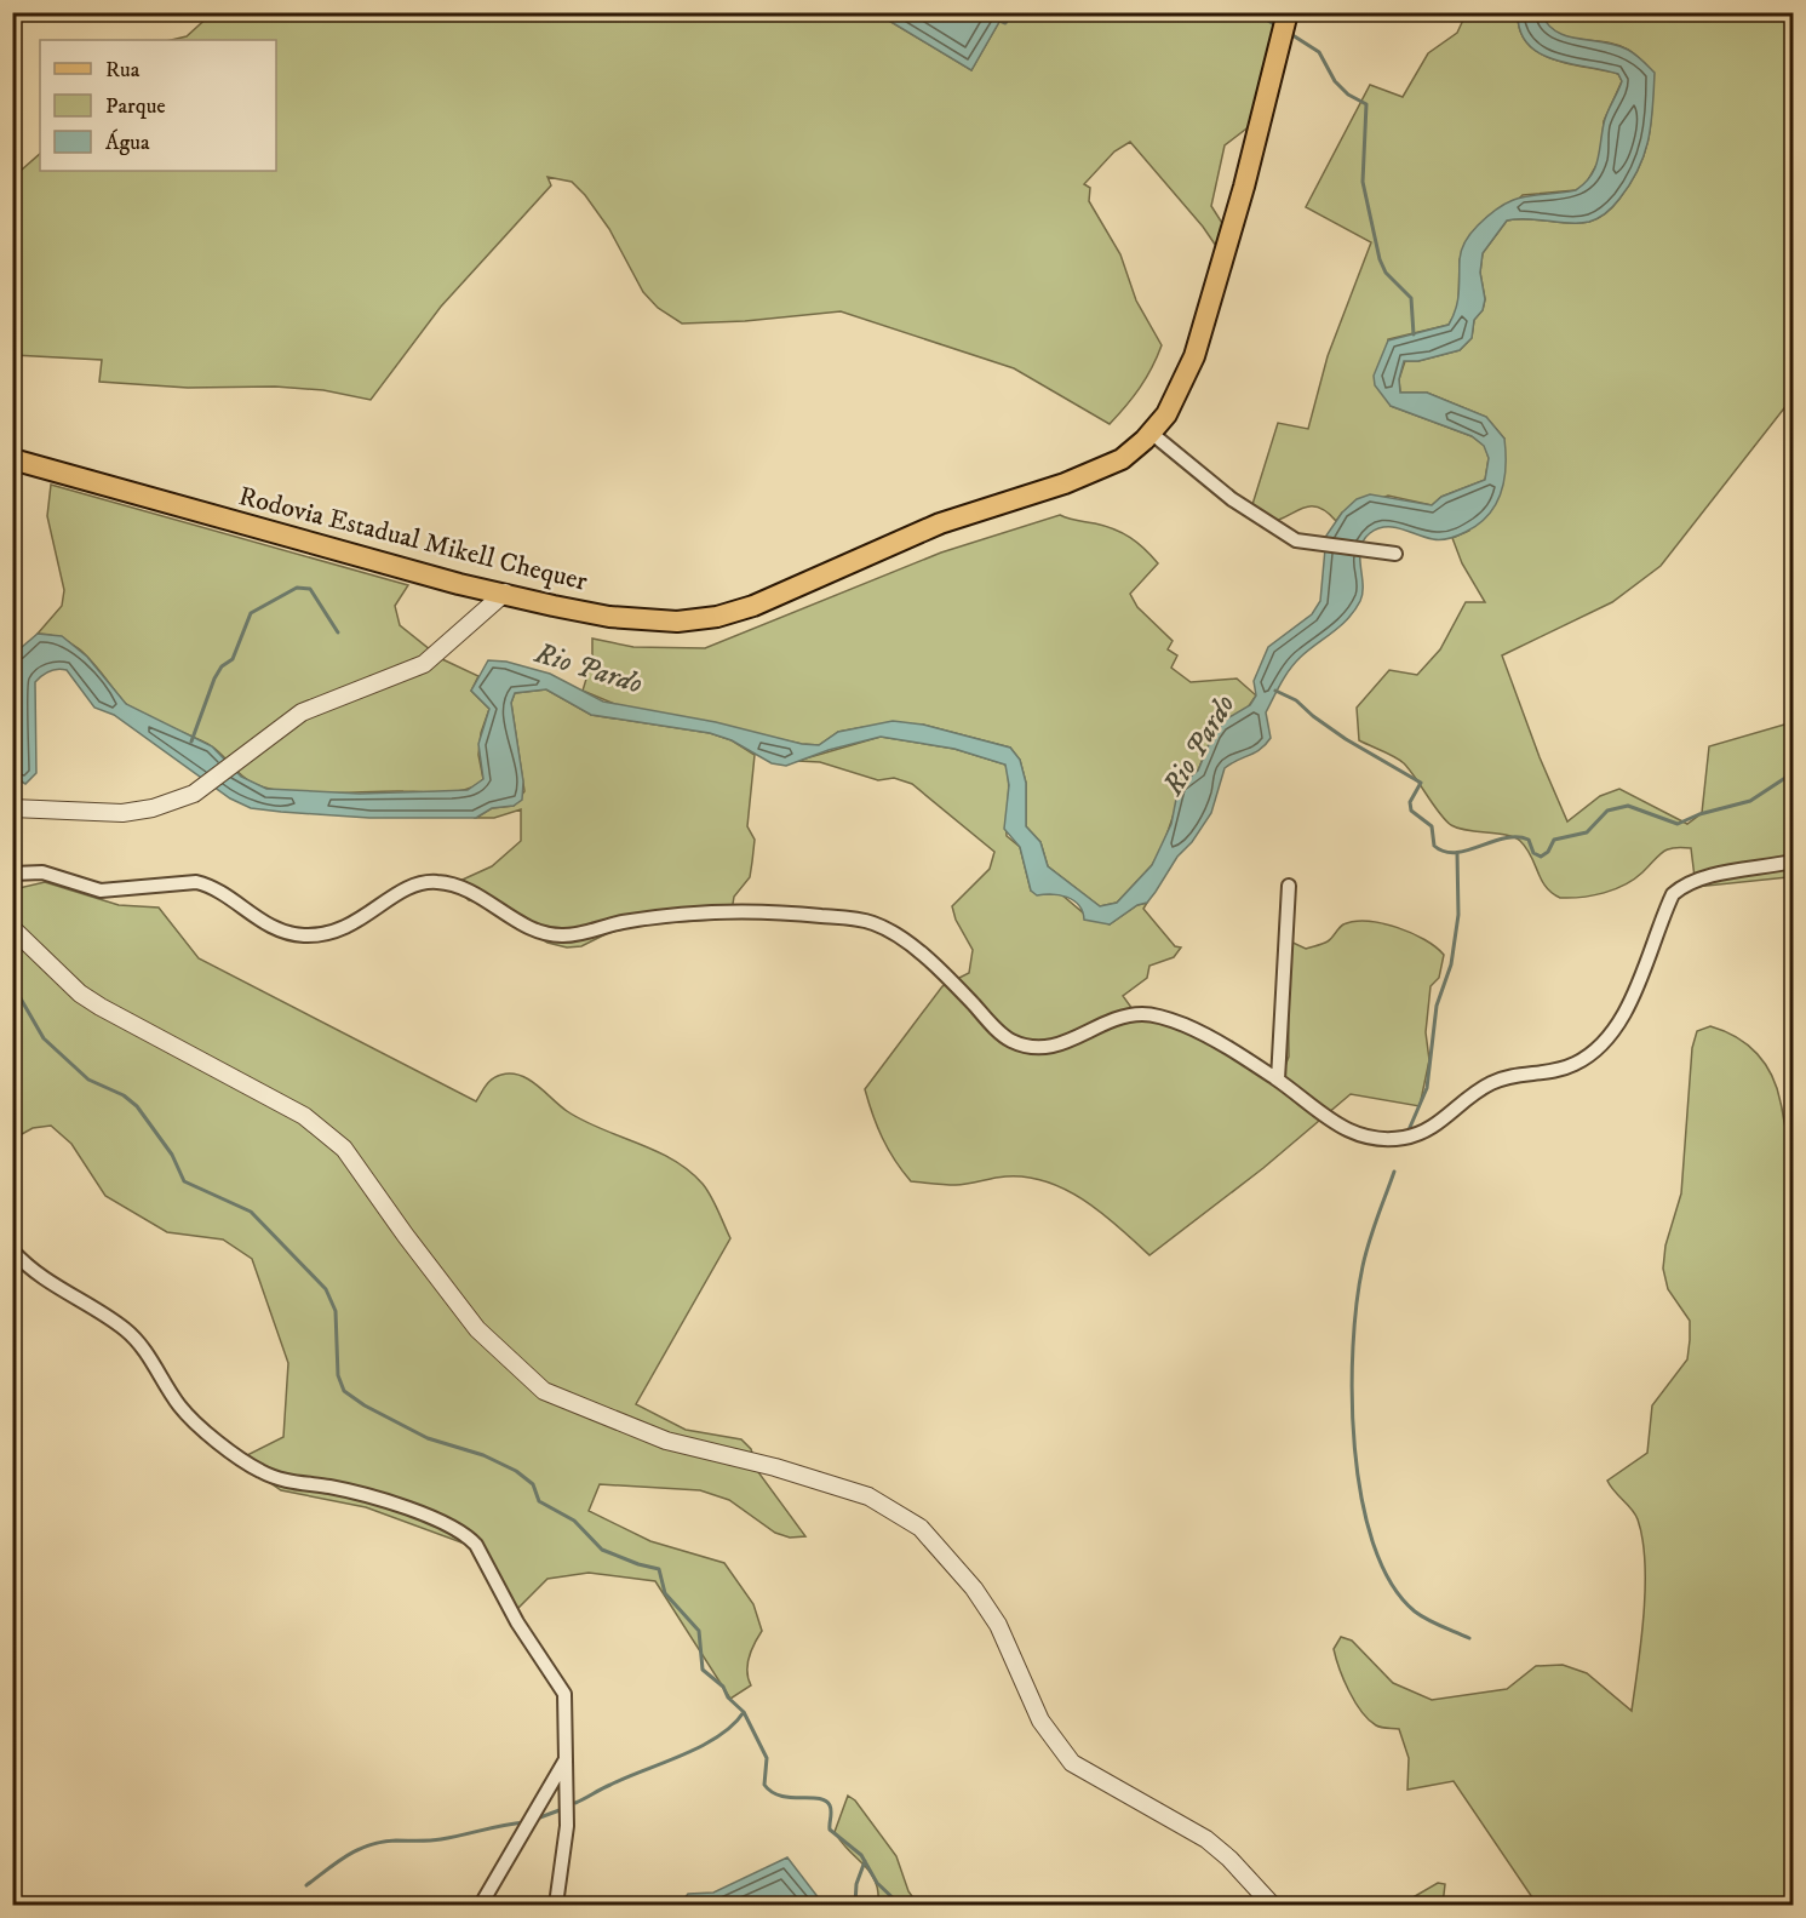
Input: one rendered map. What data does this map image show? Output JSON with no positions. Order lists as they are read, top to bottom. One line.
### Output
{"streets":{"main road":["Rodovia Estadual Mikell Chequer"]},"water":["Rio Pardo"],"legend":["Rua","Parque","Água"]}
